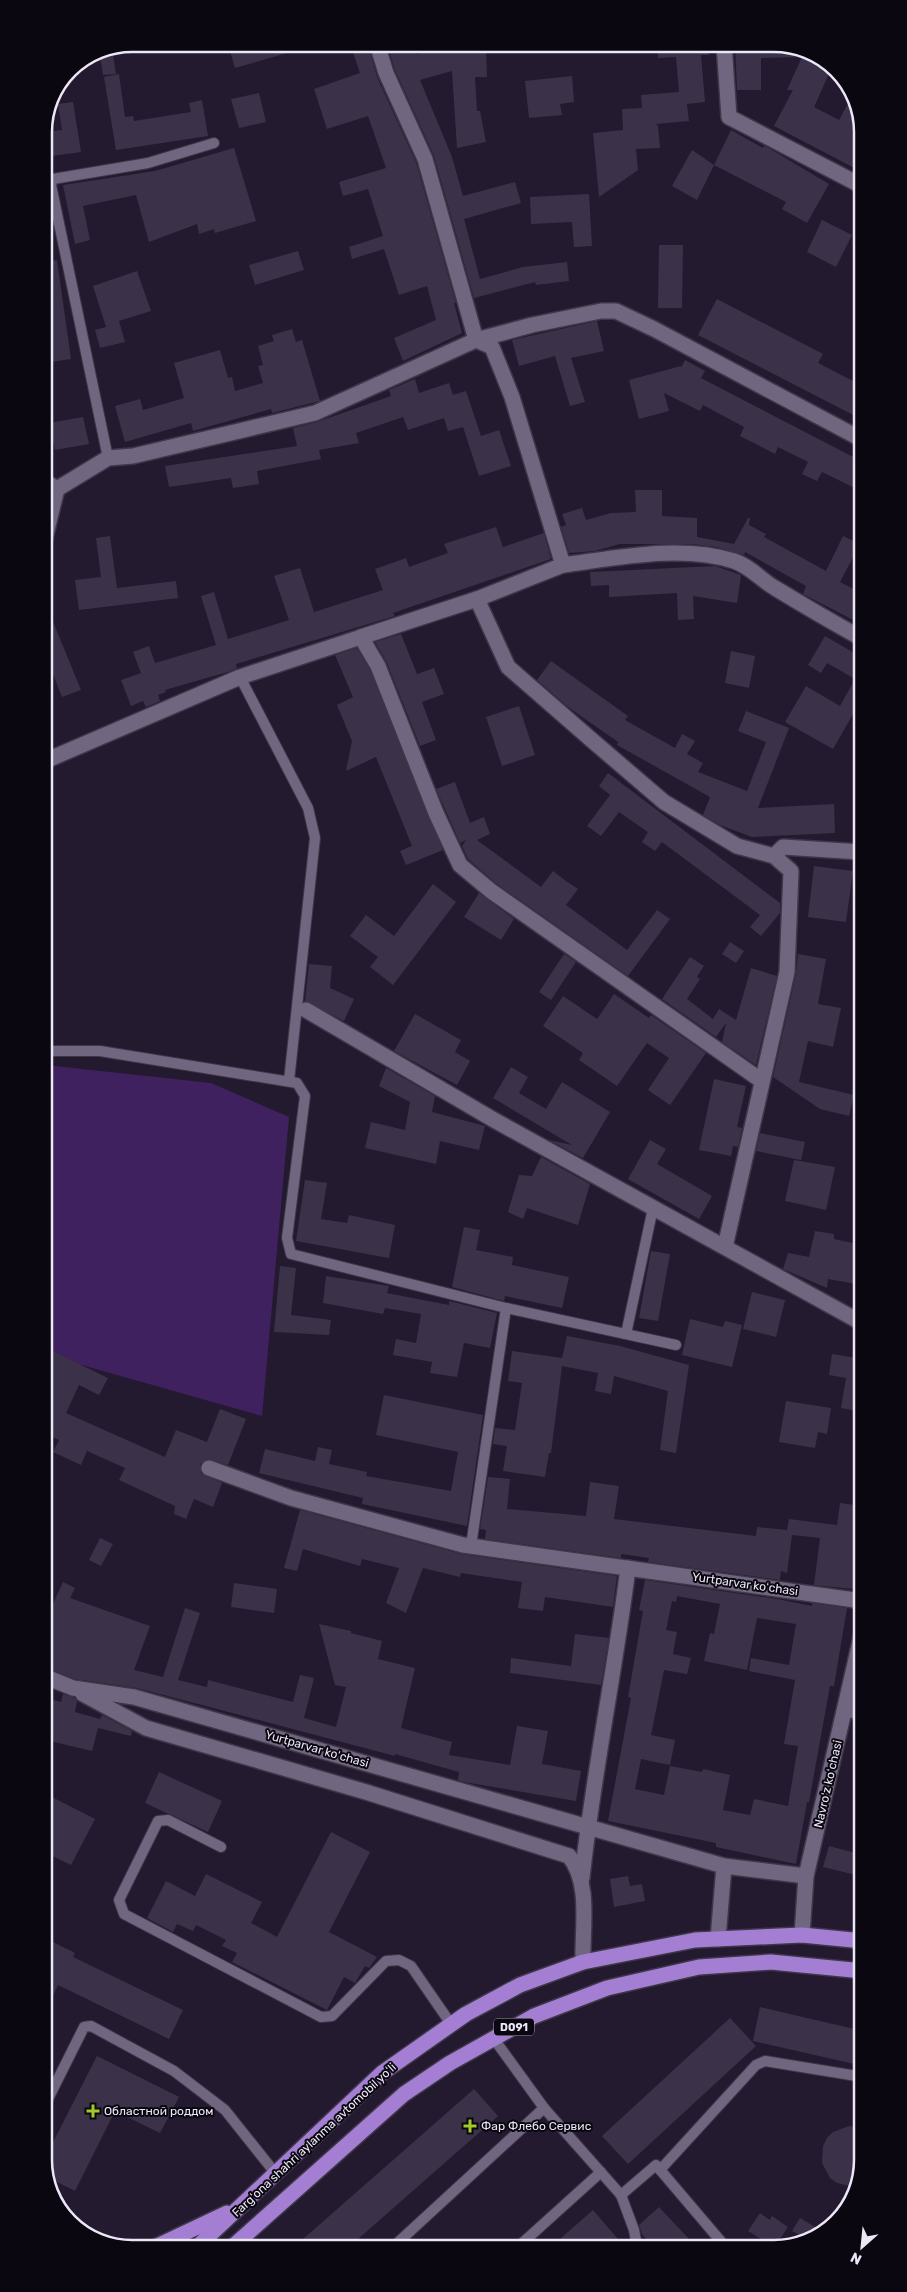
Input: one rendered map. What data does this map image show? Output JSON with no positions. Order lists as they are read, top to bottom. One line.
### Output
{"streets":{"highway":["D091","Fargʻona shahri aylanma avtomobil yoʻli"],"street":["Yurtparvar koʻchasi","Navroʻz koʻchasi"]},"crossings":[["Yurtparvar koʻchasi","Navroʻz koʻchasi"],["Navroʻz koʻchasi","Fargʻona shahri aylanma avtomobil yoʻli"],["D091","Fargʻona shahri aylanma avtomobil yoʻli"]],"places":{"health":["Областной роддом","Фар Флебо Сервис"]},"north":"bottom left"}
